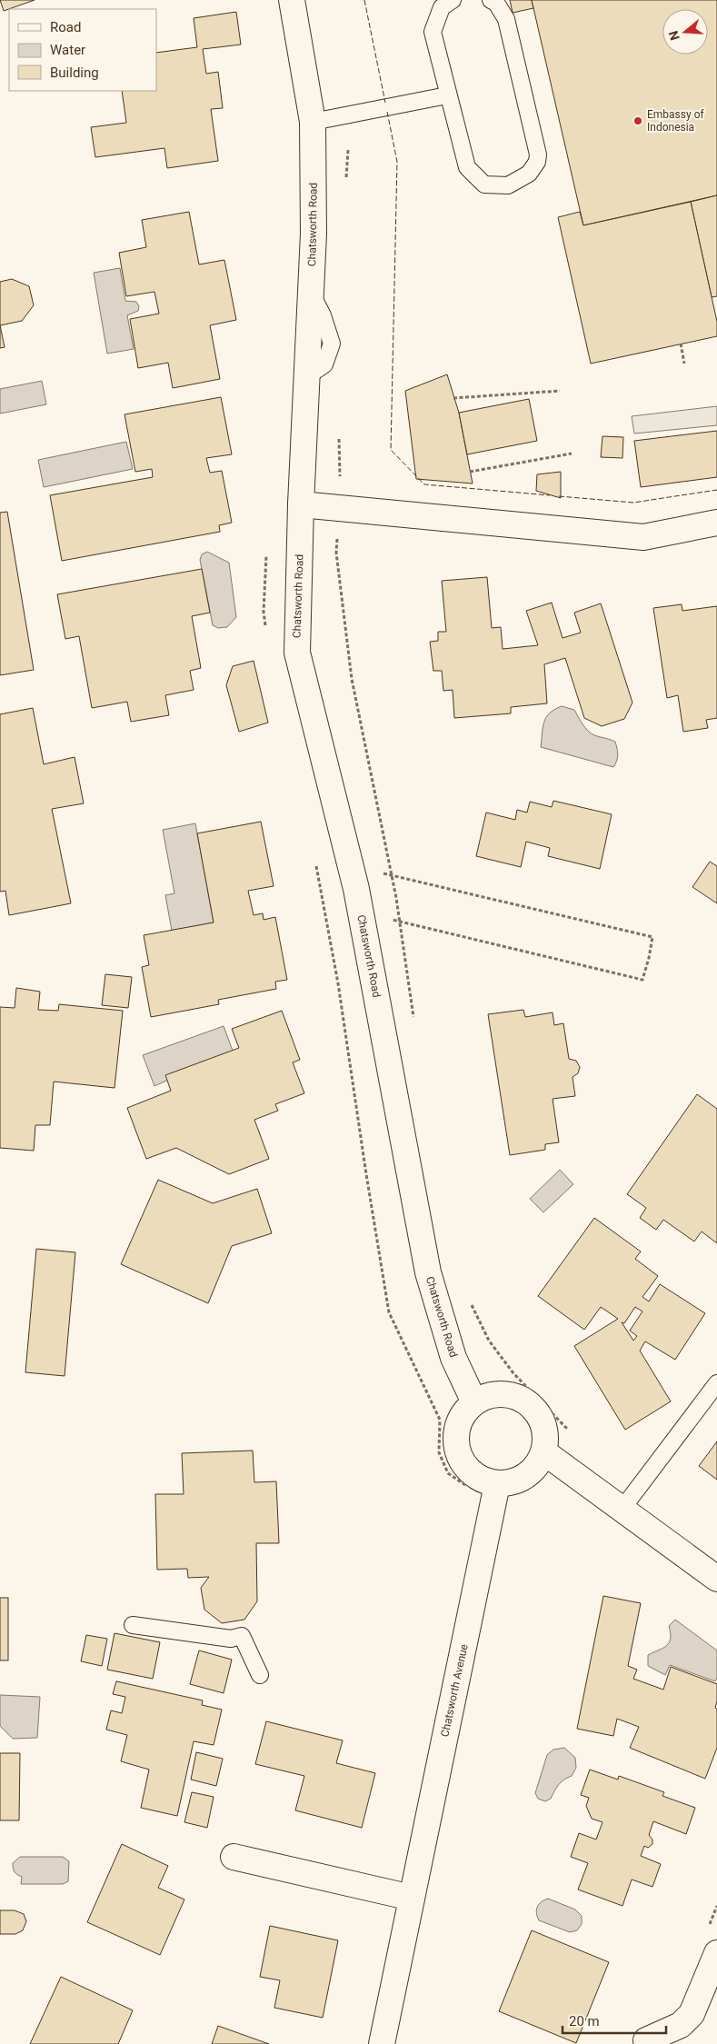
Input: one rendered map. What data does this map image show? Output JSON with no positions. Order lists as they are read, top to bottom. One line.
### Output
{"streets":{"street":["Chatsworth Road","Chatsworth Avenue"]},"crossings":[["Chatsworth Road","Chatsworth Avenue"]],"places":["Embassy of Indonesia"],"legend":["Road","Water","Building"],"scale_bar":"20 m","north":"left"}
